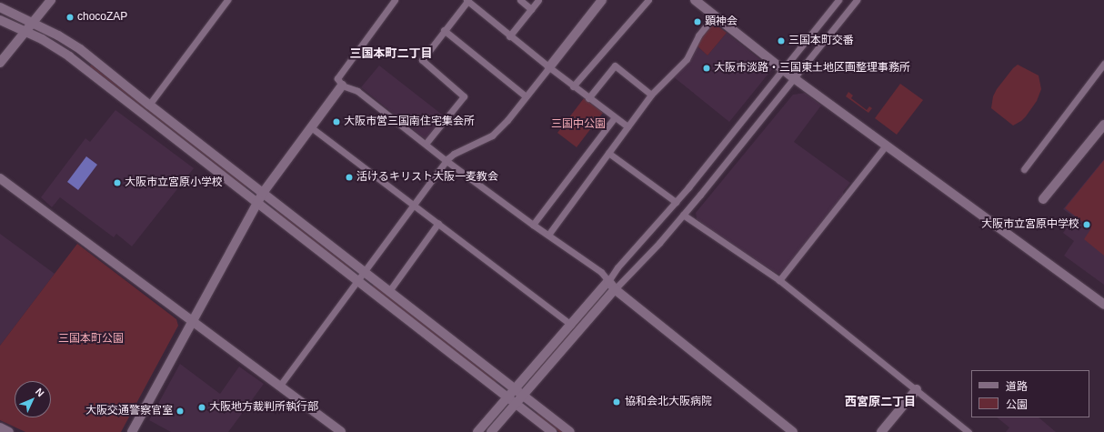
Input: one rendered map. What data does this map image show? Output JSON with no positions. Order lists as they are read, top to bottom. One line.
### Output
{"districts":["三国本町二丁目","西宮原二丁目"],"parks":["三国中公園","三国本町公園"],"places":["chocoZAP","顕神会","三国本町交番","大阪市淡路・三国東土地区画整理事務所","大阪市営三国南住宅集会所","活けるキリスト大阪一麦教会","大阪市立宮原小学校","大阪市立宮原中学校","協和会北大阪病院","大阪地方裁判所執行部","大阪交通警察官室"],"legend":["道路","公園"],"north":"top right"}
